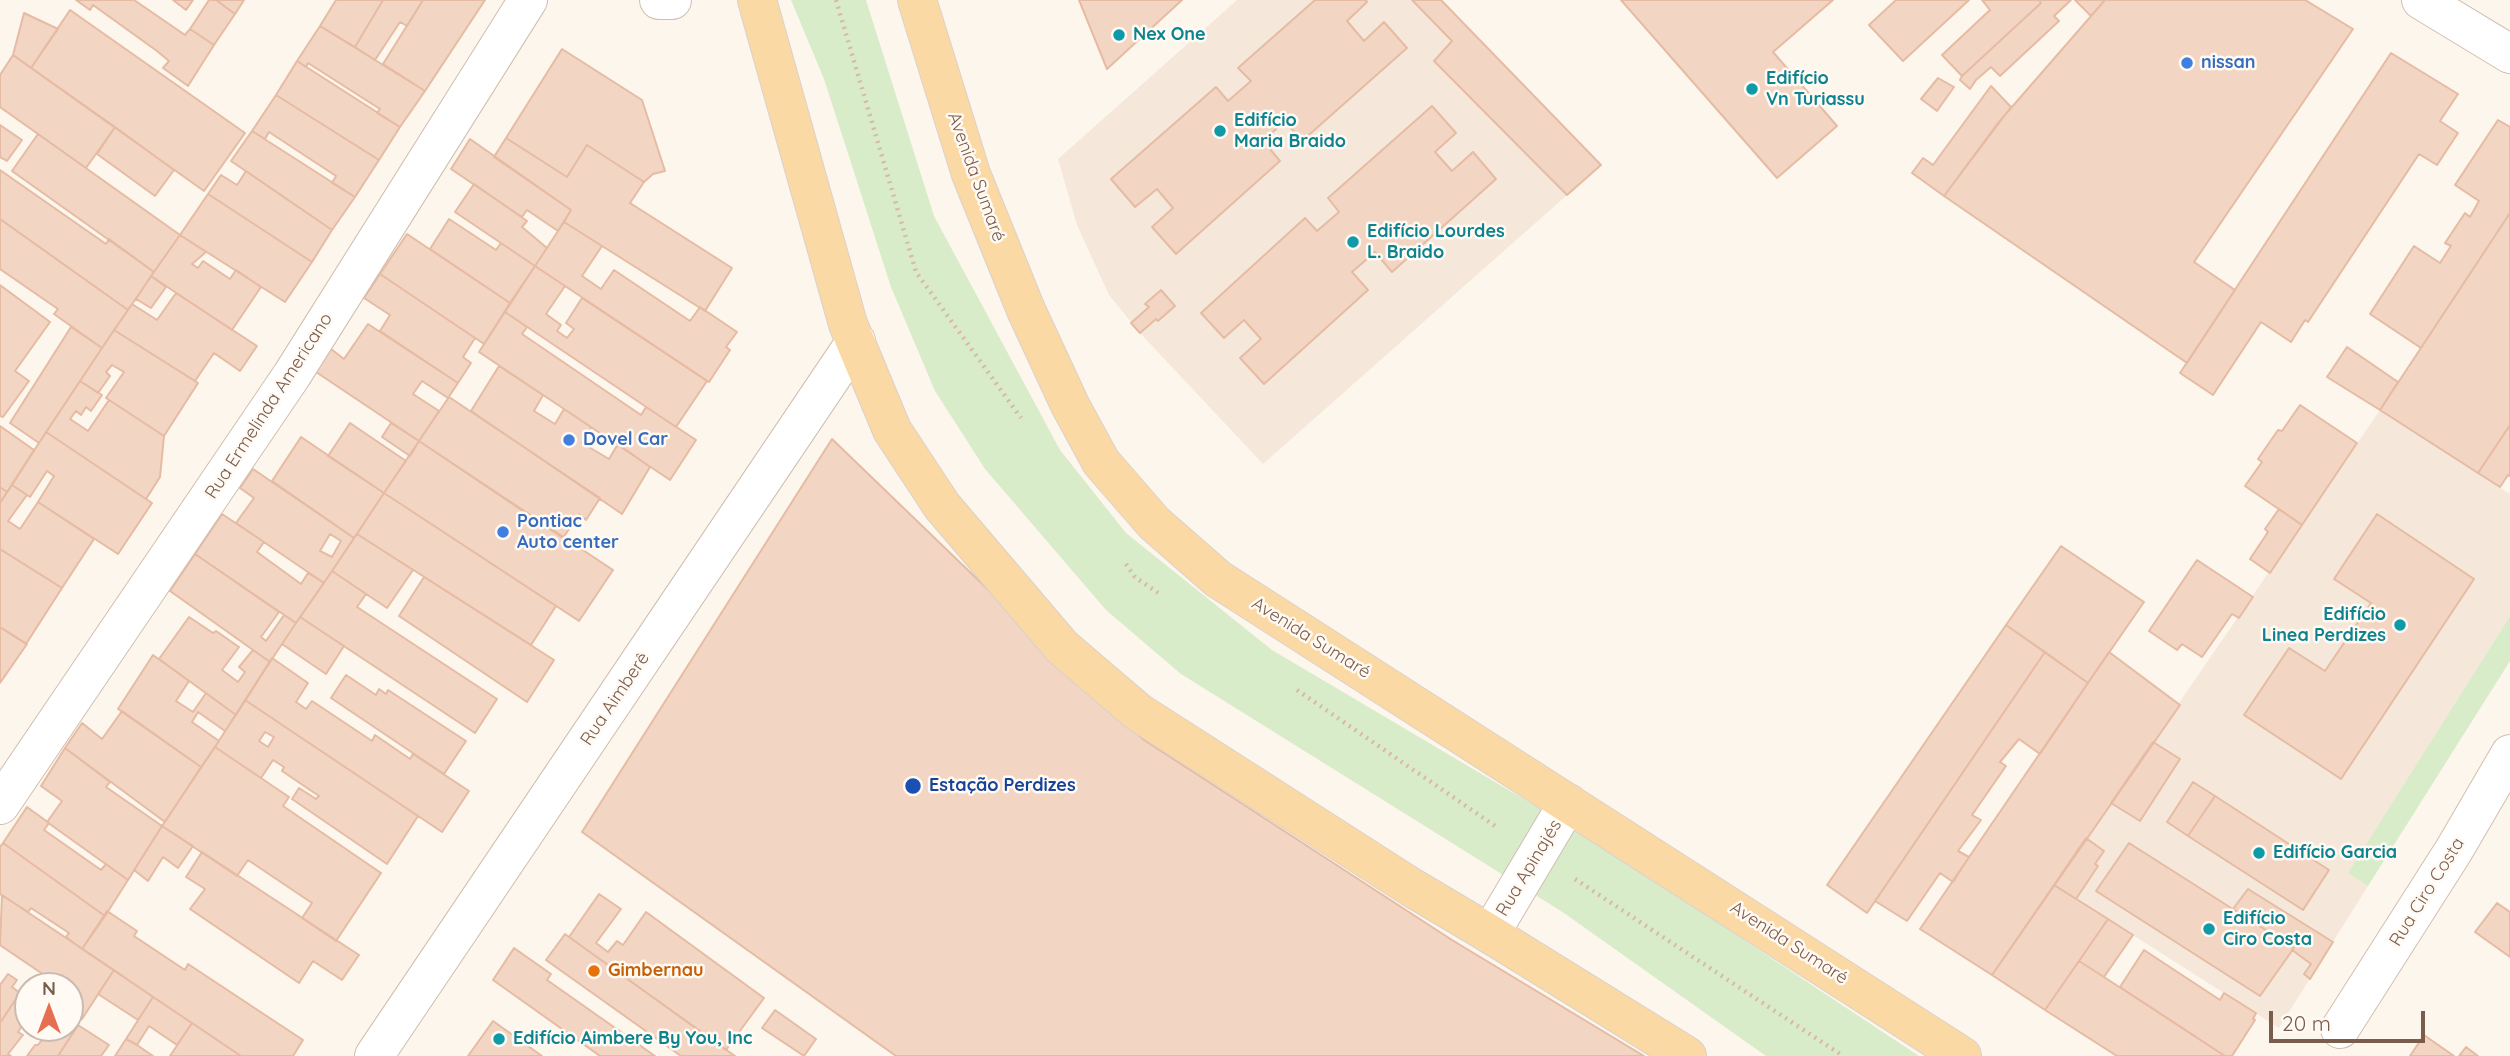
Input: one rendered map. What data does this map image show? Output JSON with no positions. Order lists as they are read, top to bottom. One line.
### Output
{"streets":{"main road":["Avenida Sumaré"],"street":["Rua Ermelinda Americano","Rua Aimberê","Rua Apinajés","Rua Ciro Costa"]},"crossings":[["Avenida Sumaré","Rua Apinajés"]],"places":["Nex One","nissan","Edifício Vn Turiassu","Edifício Maria Braido","Edifício Lourdes L. Braido","Dovel Car","Pontiac Auto center","Edifício Linea Perdizes","Estação Perdizes","Edifício Garcia","Edifício Ciro Costa","Gimbernau","Edifício Aimbere By You, Inc"],"scale_bar":"20 m","north":"top"}
